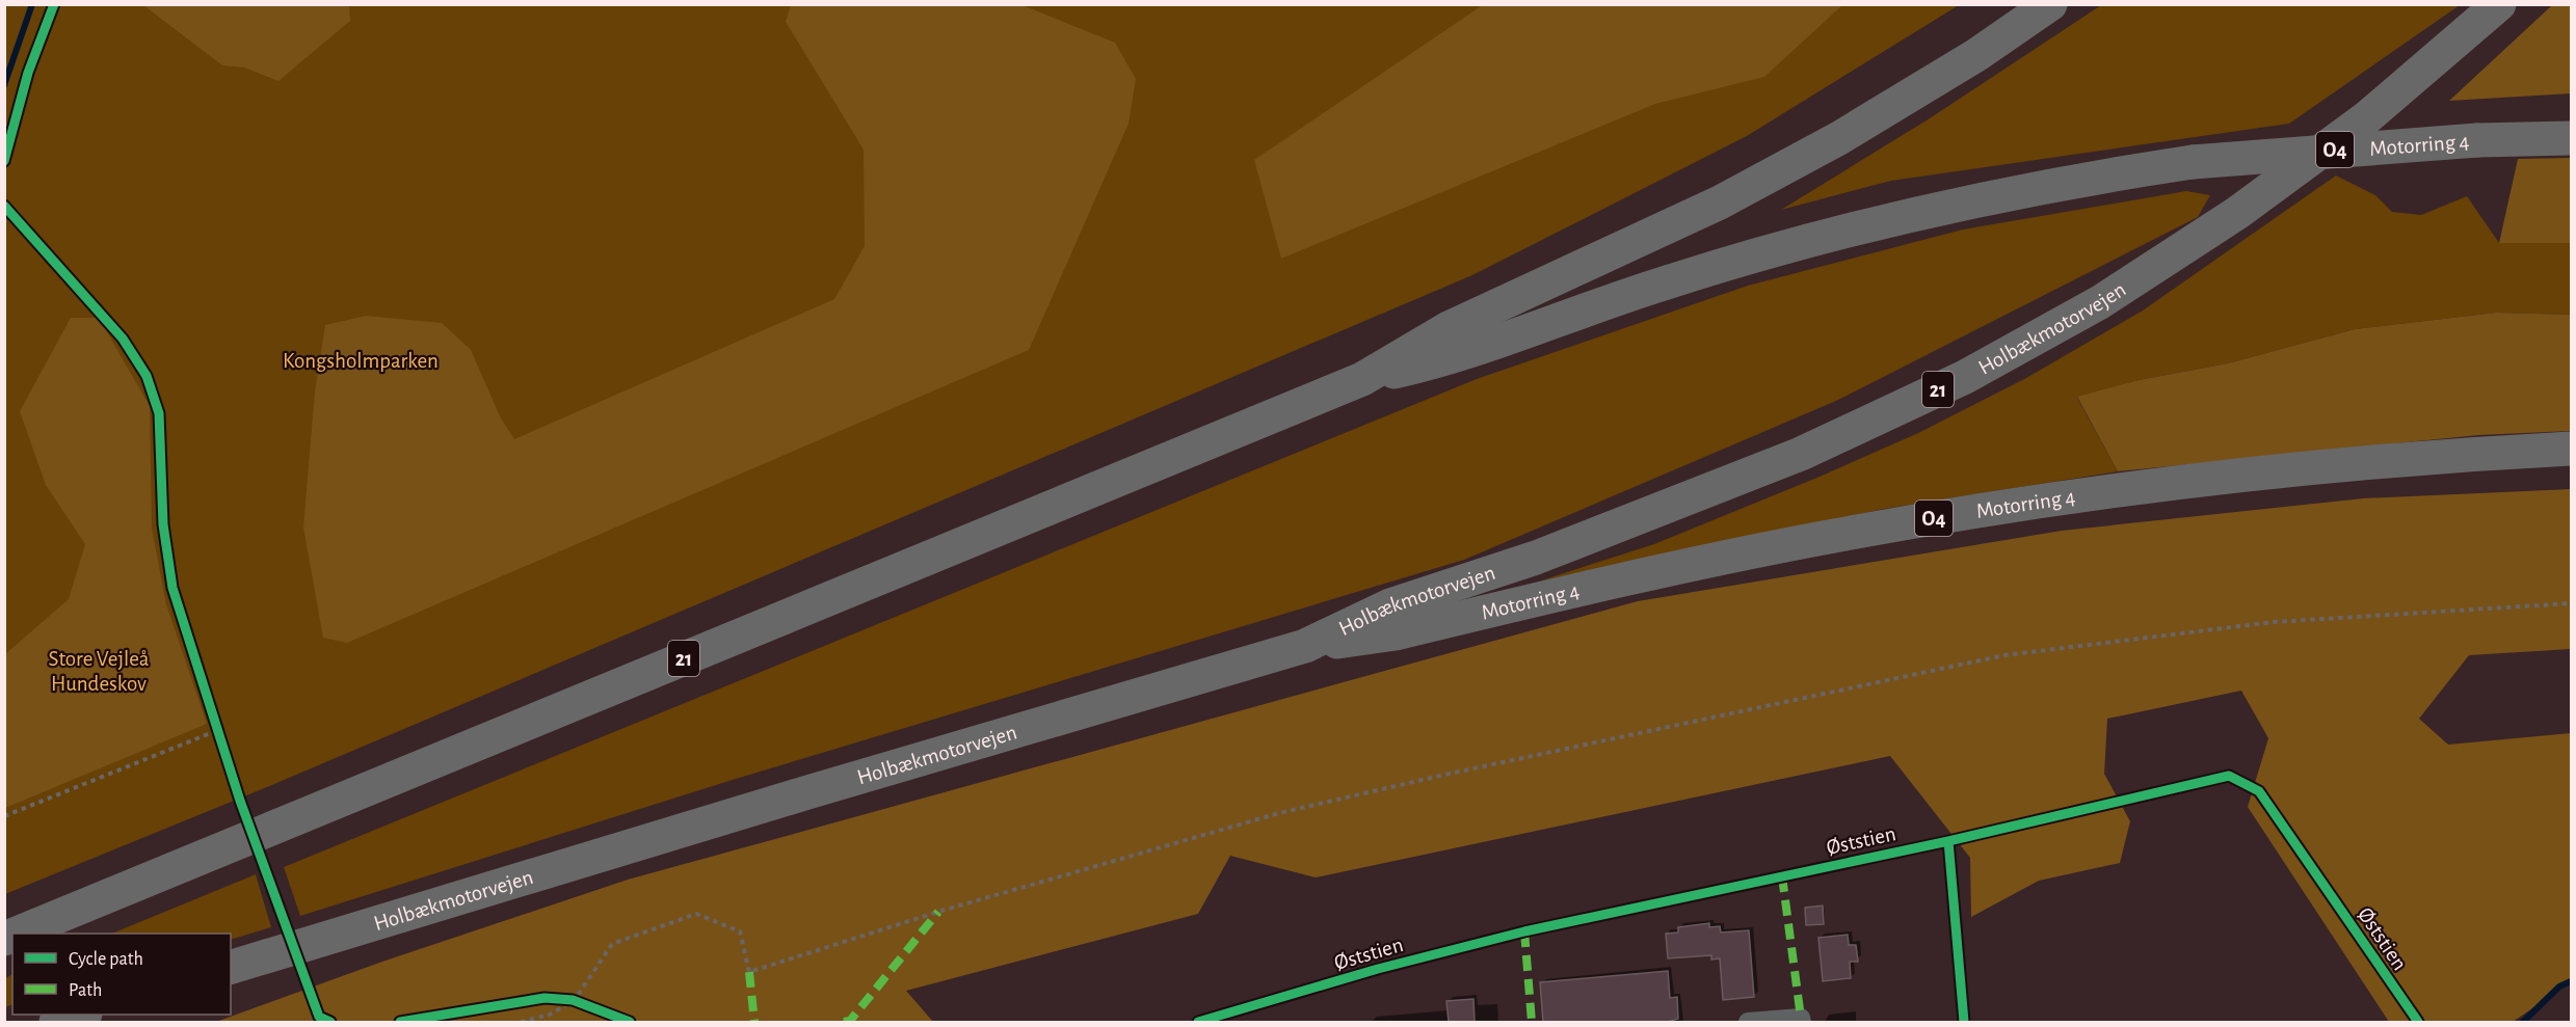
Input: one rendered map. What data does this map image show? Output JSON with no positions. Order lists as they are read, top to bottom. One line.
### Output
{"streets":{"highway":["Motorring 4","O4","Holbækmotorvejen","21"],"cycle path":["Øststien"]},"crossings":[["Motorring 4","Holbækmotorvejen"],["Motorring 4","21"]],"parks":["Kongsholmparken","Store Vejleå Hundeskov"],"legend":["Cycle path","Path"]}
